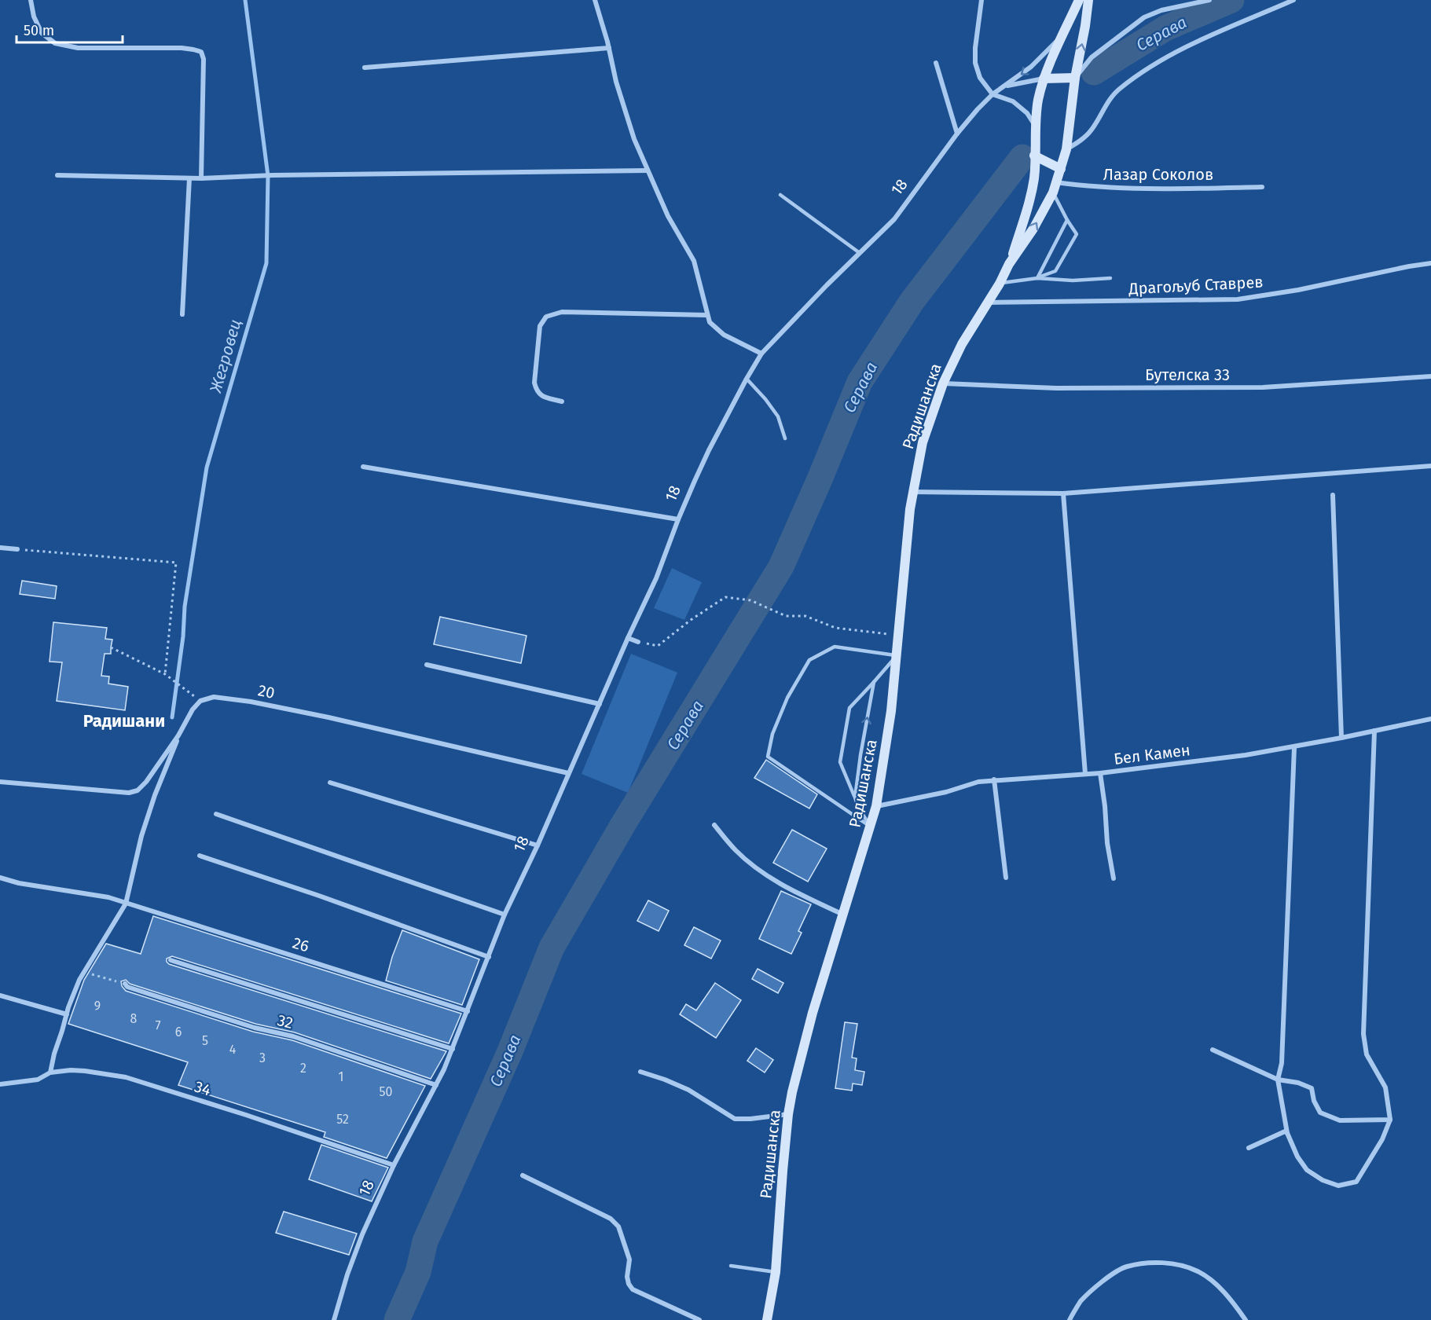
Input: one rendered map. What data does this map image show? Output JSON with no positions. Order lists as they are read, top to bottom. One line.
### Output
{"streets":{"street":["Лазар Соколов","18","Драгољуб Ставрев","Бутелска 33","Радишанска","20","Бел Камен","26","32","34"]},"crossings":[["Лазар Соколов","Радишанска"],["18","Радишанска"],["18","20"],["18","26"],["18","32"],["18","34"],["Драгољуб Ставрев","Радишанска"],["Бутелска 33","Радишанска"],["Радишанска","Бел Камен"]],"districts":["Радишани"],"water":["Серава","Жегровец"],"house_numbers":["9","8","7","6","5","4","3","2","1","50","52"],"scale_bar":"50 m"}
